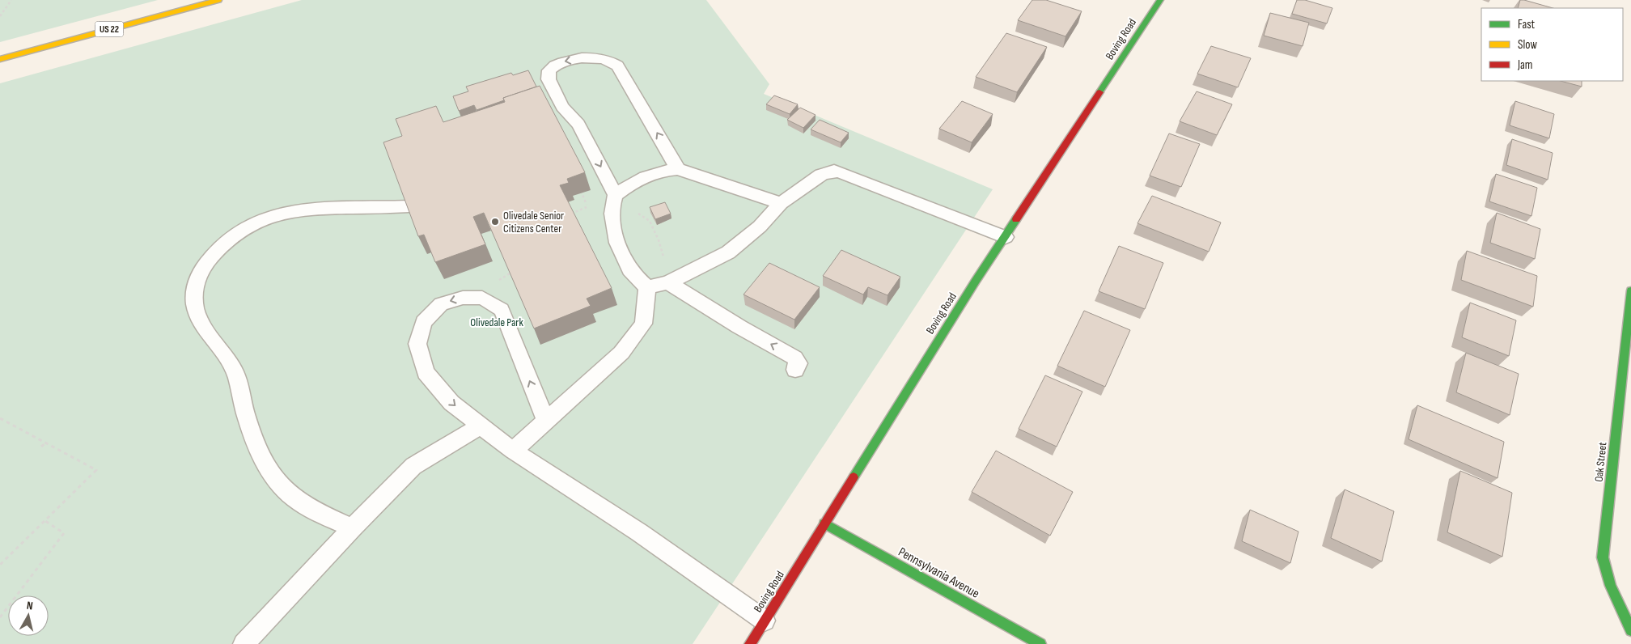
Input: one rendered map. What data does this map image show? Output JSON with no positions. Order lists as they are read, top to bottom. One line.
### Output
{"streets":{"street":["US 22","Boving Road","Oak Street","Pennsylvania Avenue"]},"crossings":[["Boving Road","Pennsylvania Avenue"]],"parks":["Olivedale Park"],"places":["Olivedale Senior Citizens Center"],"legend":["Fast","Slow","Jam"],"north":"top"}
